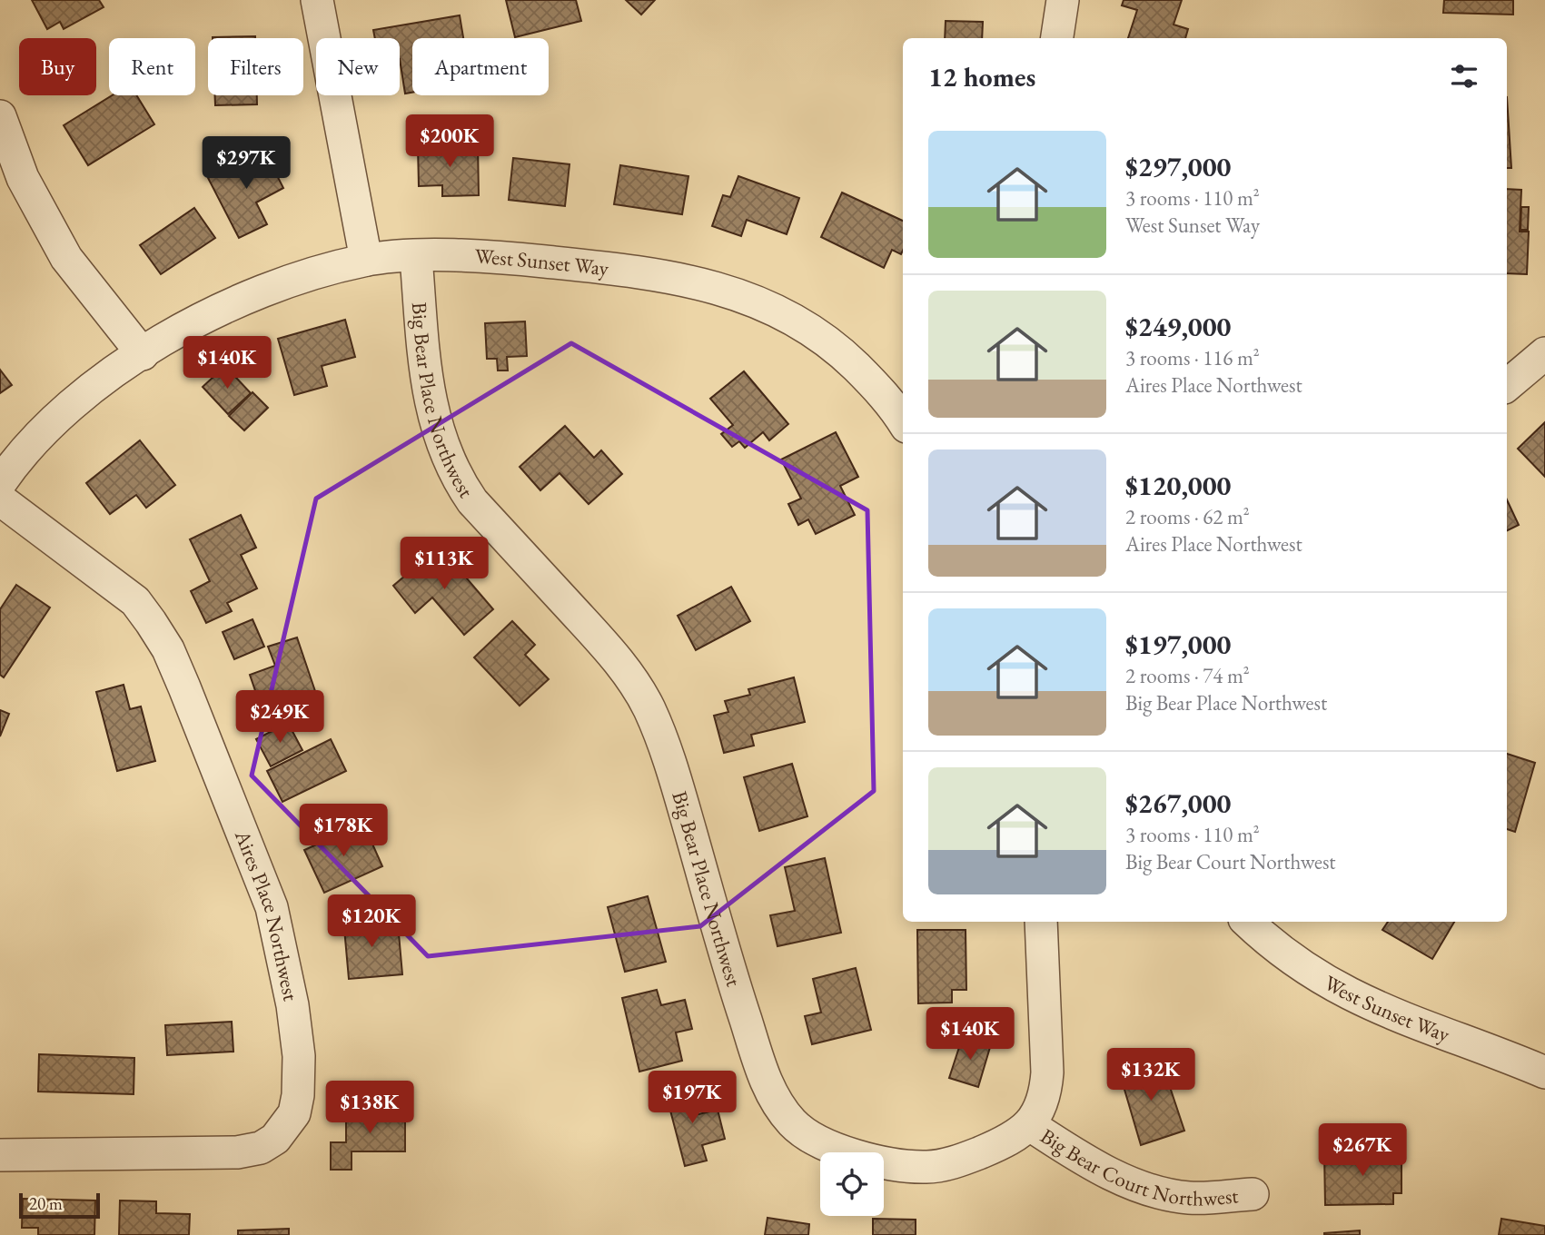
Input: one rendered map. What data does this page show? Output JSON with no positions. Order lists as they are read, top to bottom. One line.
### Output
{"streets":{"street":["West Sunset Way","Big Bear Place Northwest","Aires Place Northwest","Big Bear Court Northwest"]},"crossings":[["West Sunset Way","Big Bear Place Northwest"],["Big Bear Place Northwest","Big Bear Court Northwest"]],"scale_bar":"20 m","page":{"chip":["Buy","Rent","Filters","New","Apartment"],"heading":"12 homes","price":["$200K","$297K","$140K","$113K","$249K","$178K","$120K","$140K","$132K","$197K","$138K","$267K"],"list":[{"name":"$297,000","note":"3 rooms · 110 m² · West Sunset Way"},{"name":"$249,000","note":"3 rooms · 116 m² · Aires Place Northwest"},{"name":"$120,000","note":"2 rooms · 62 m² · Aires Place Northwest"},{"name":"$197,000","note":"2 rooms · 74 m² · Big Bear Place Northwest"},{"name":"$267,000","note":"3 rooms · 110 m² · Big Bear Court Northwest"}],"scale":"20 m"}}
